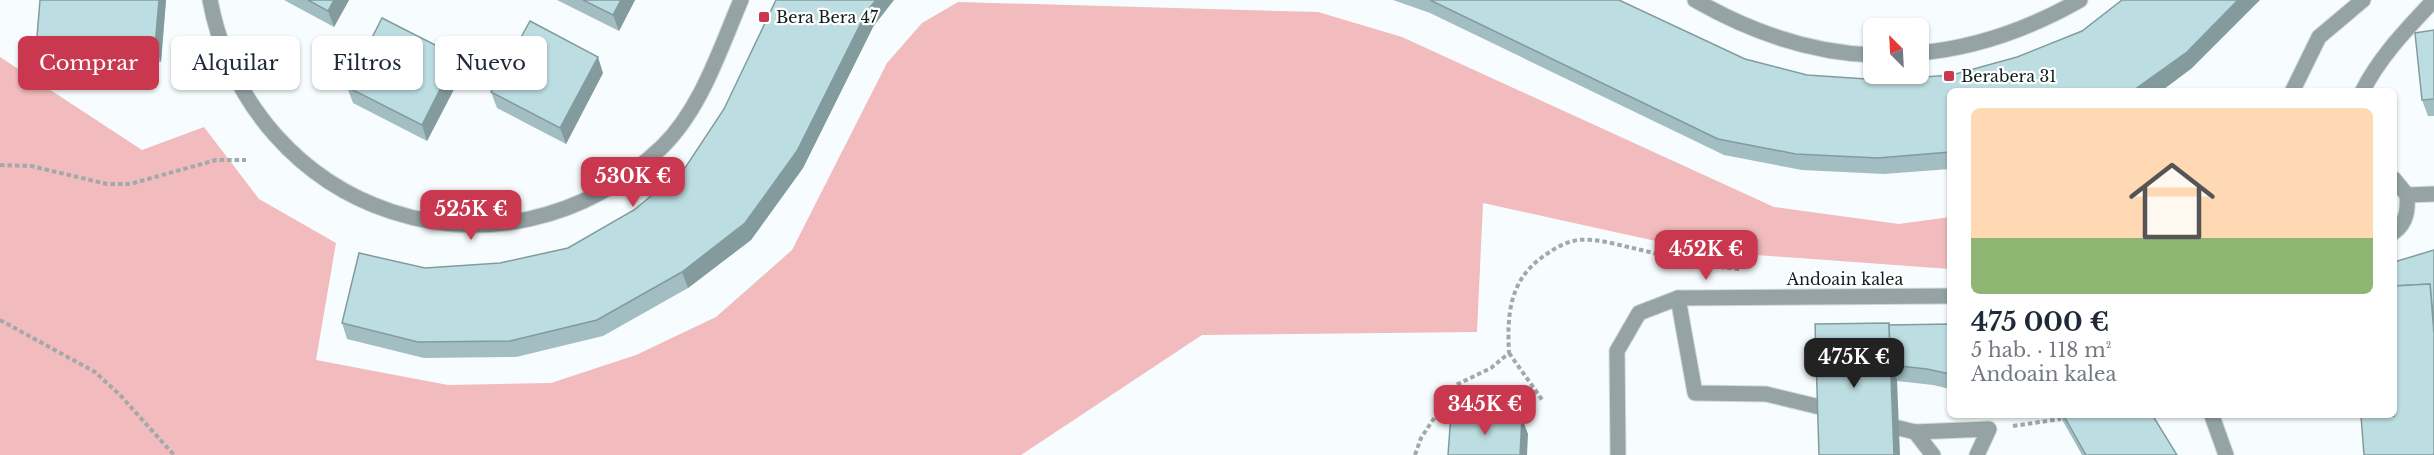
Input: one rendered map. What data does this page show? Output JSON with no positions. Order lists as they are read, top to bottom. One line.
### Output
{"streets":{"street":["Andoain kalea"]},"places":{"transit":["Bera Bera 47","Berabera 31"]},"north":"top left","page":{"chip":["Comprar","Alquilar","Filtros","Nuevo"],"list":[{"name":"475 000 €","note":"5 hab. · 118 m² · Andoain kalea"}],"price":["530K €","525K €","452K €","475K €","345K €"]}}
